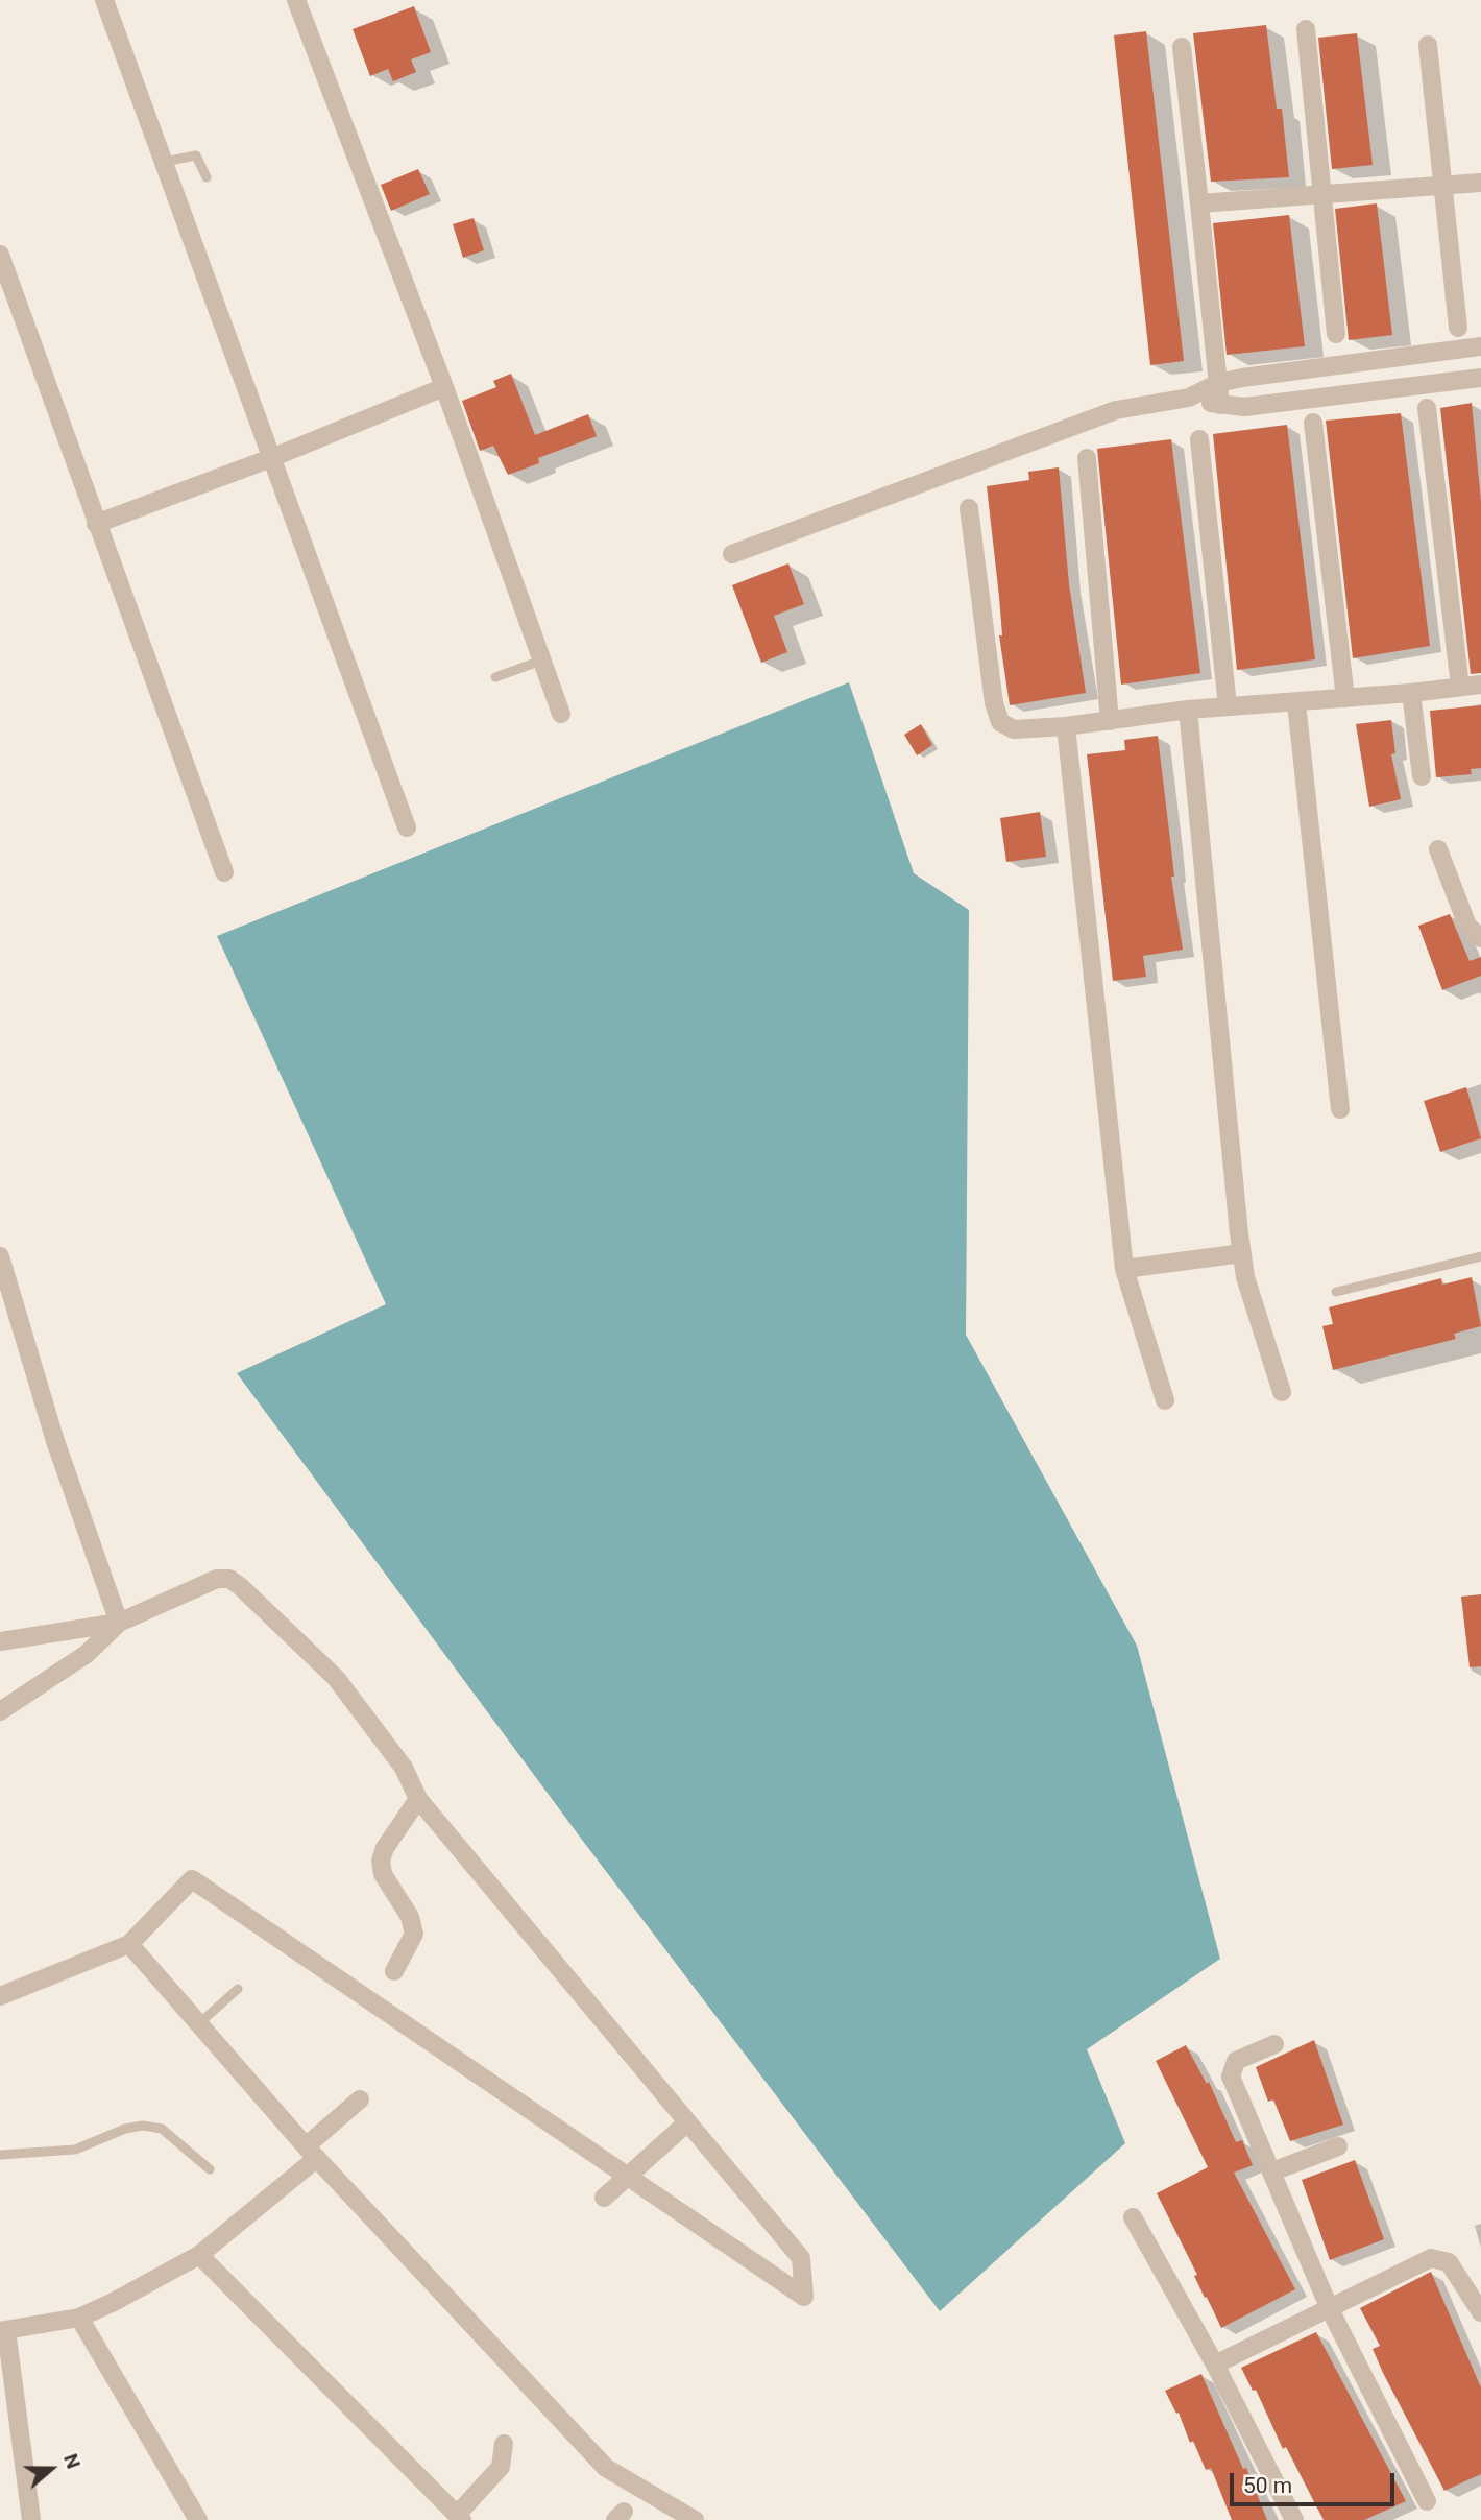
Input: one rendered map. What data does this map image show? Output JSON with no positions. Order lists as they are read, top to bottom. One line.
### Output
{"scale_bar":"50 m","north":"right"}
